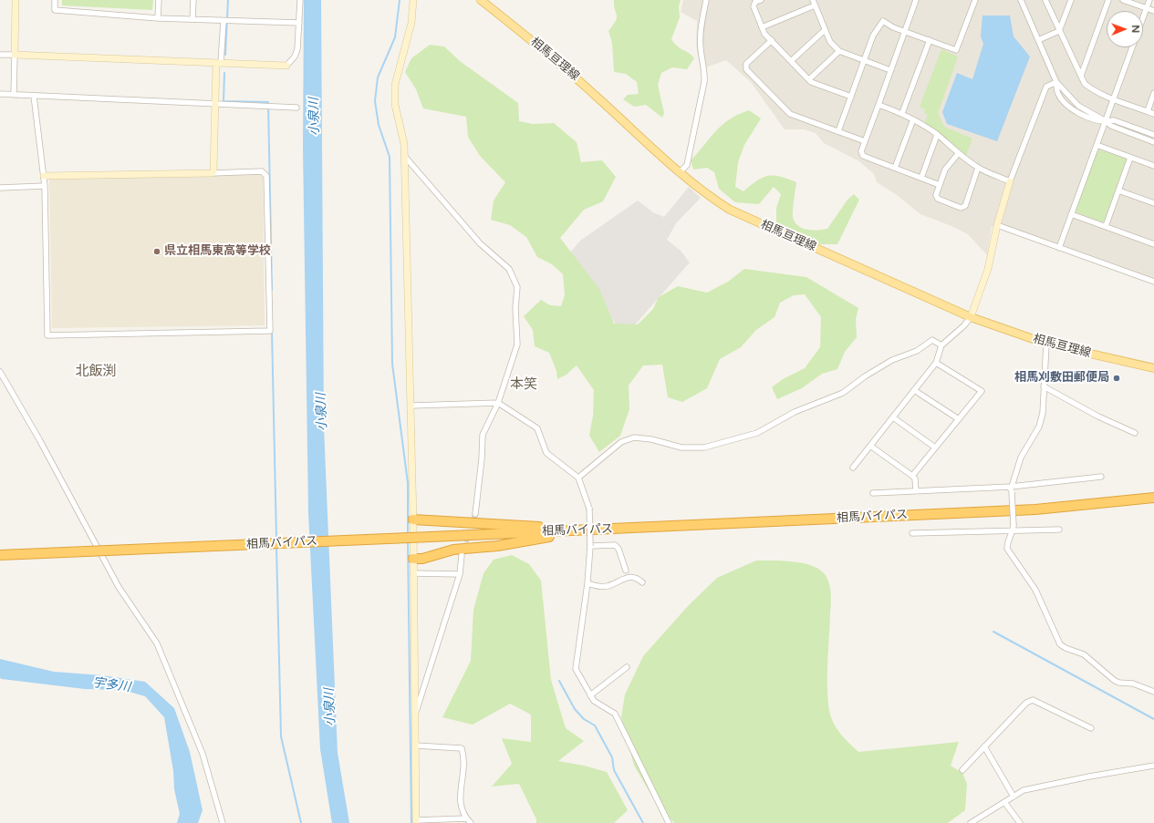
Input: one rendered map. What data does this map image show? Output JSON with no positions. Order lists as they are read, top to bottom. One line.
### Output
{"streets":{"highway":["相馬バイパス"],"main road":["相馬亘理線"]},"districts":["北飯渕","本笑"],"water":["小泉川","宇多川"],"places":["県立相馬東高等学校","相馬刈敷田郵便局"],"north":"right"}
